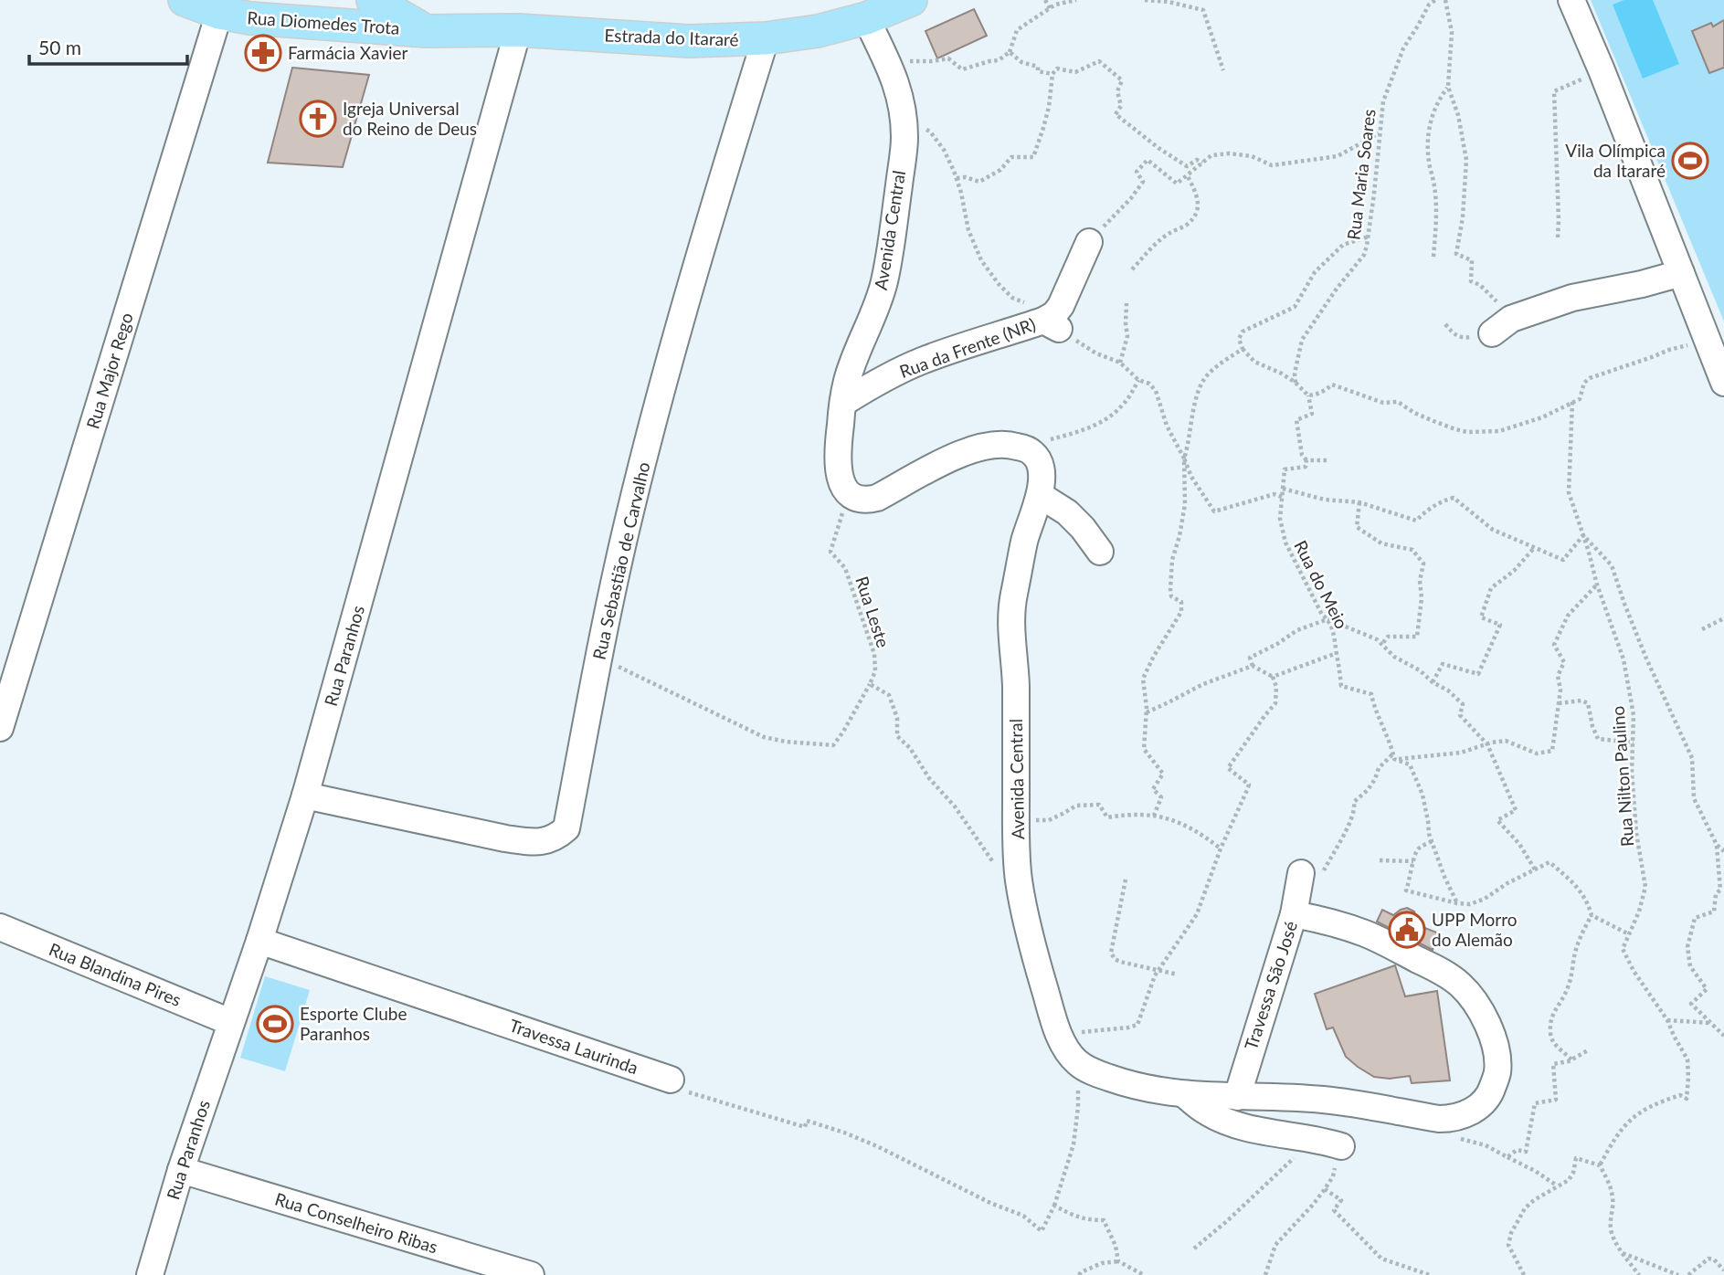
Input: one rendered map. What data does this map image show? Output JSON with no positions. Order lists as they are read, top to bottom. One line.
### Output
{"streets":{"main road":["Rua Diomedes Trota","Estrada do Itararé"],"street":["Avenida Central","Rua da Frente (NR)","Rua Major Rego","Rua Sebastião de Carvalho","Rua Paranhos","Rua Blandina Pires","Travessa São José","Travessa Laurinda","Rua Conselheiro Ribas"],"path":["Rua Maria Soares","Rua do Meio","Rua Leste","Rua Nilton Paulino"]},"crossings":[["Rua Diomedes Trota","Estrada do Itararé"],["Rua Diomedes Trota","Rua Major Rego"],["Estrada do Itararé","Avenida Central"],["Estrada do Itararé","Rua Sebastião de Carvalho"],["Estrada do Itararé","Rua Paranhos"],["Avenida Central","Rua da Frente (NR)"],["Avenida Central","Rua Leste"],["Avenida Central","Travessa São José"],["Rua Sebastião de Carvalho","Rua Paranhos"],["Rua Paranhos","Rua Blandina Pires"],["Rua Paranhos","Travessa Laurinda"],["Rua Paranhos","Rua Conselheiro Ribas"]],"places":{"pharmacy":["Farmácia Xavier"],"church":["Igreja Universal do Reino de Deus"],"sports":["Vila Olímpica da Itararé","Esporte Clube Paranhos"],"public building":["UPP Morro do Alemão"]},"scale_bar":"50 m"}
